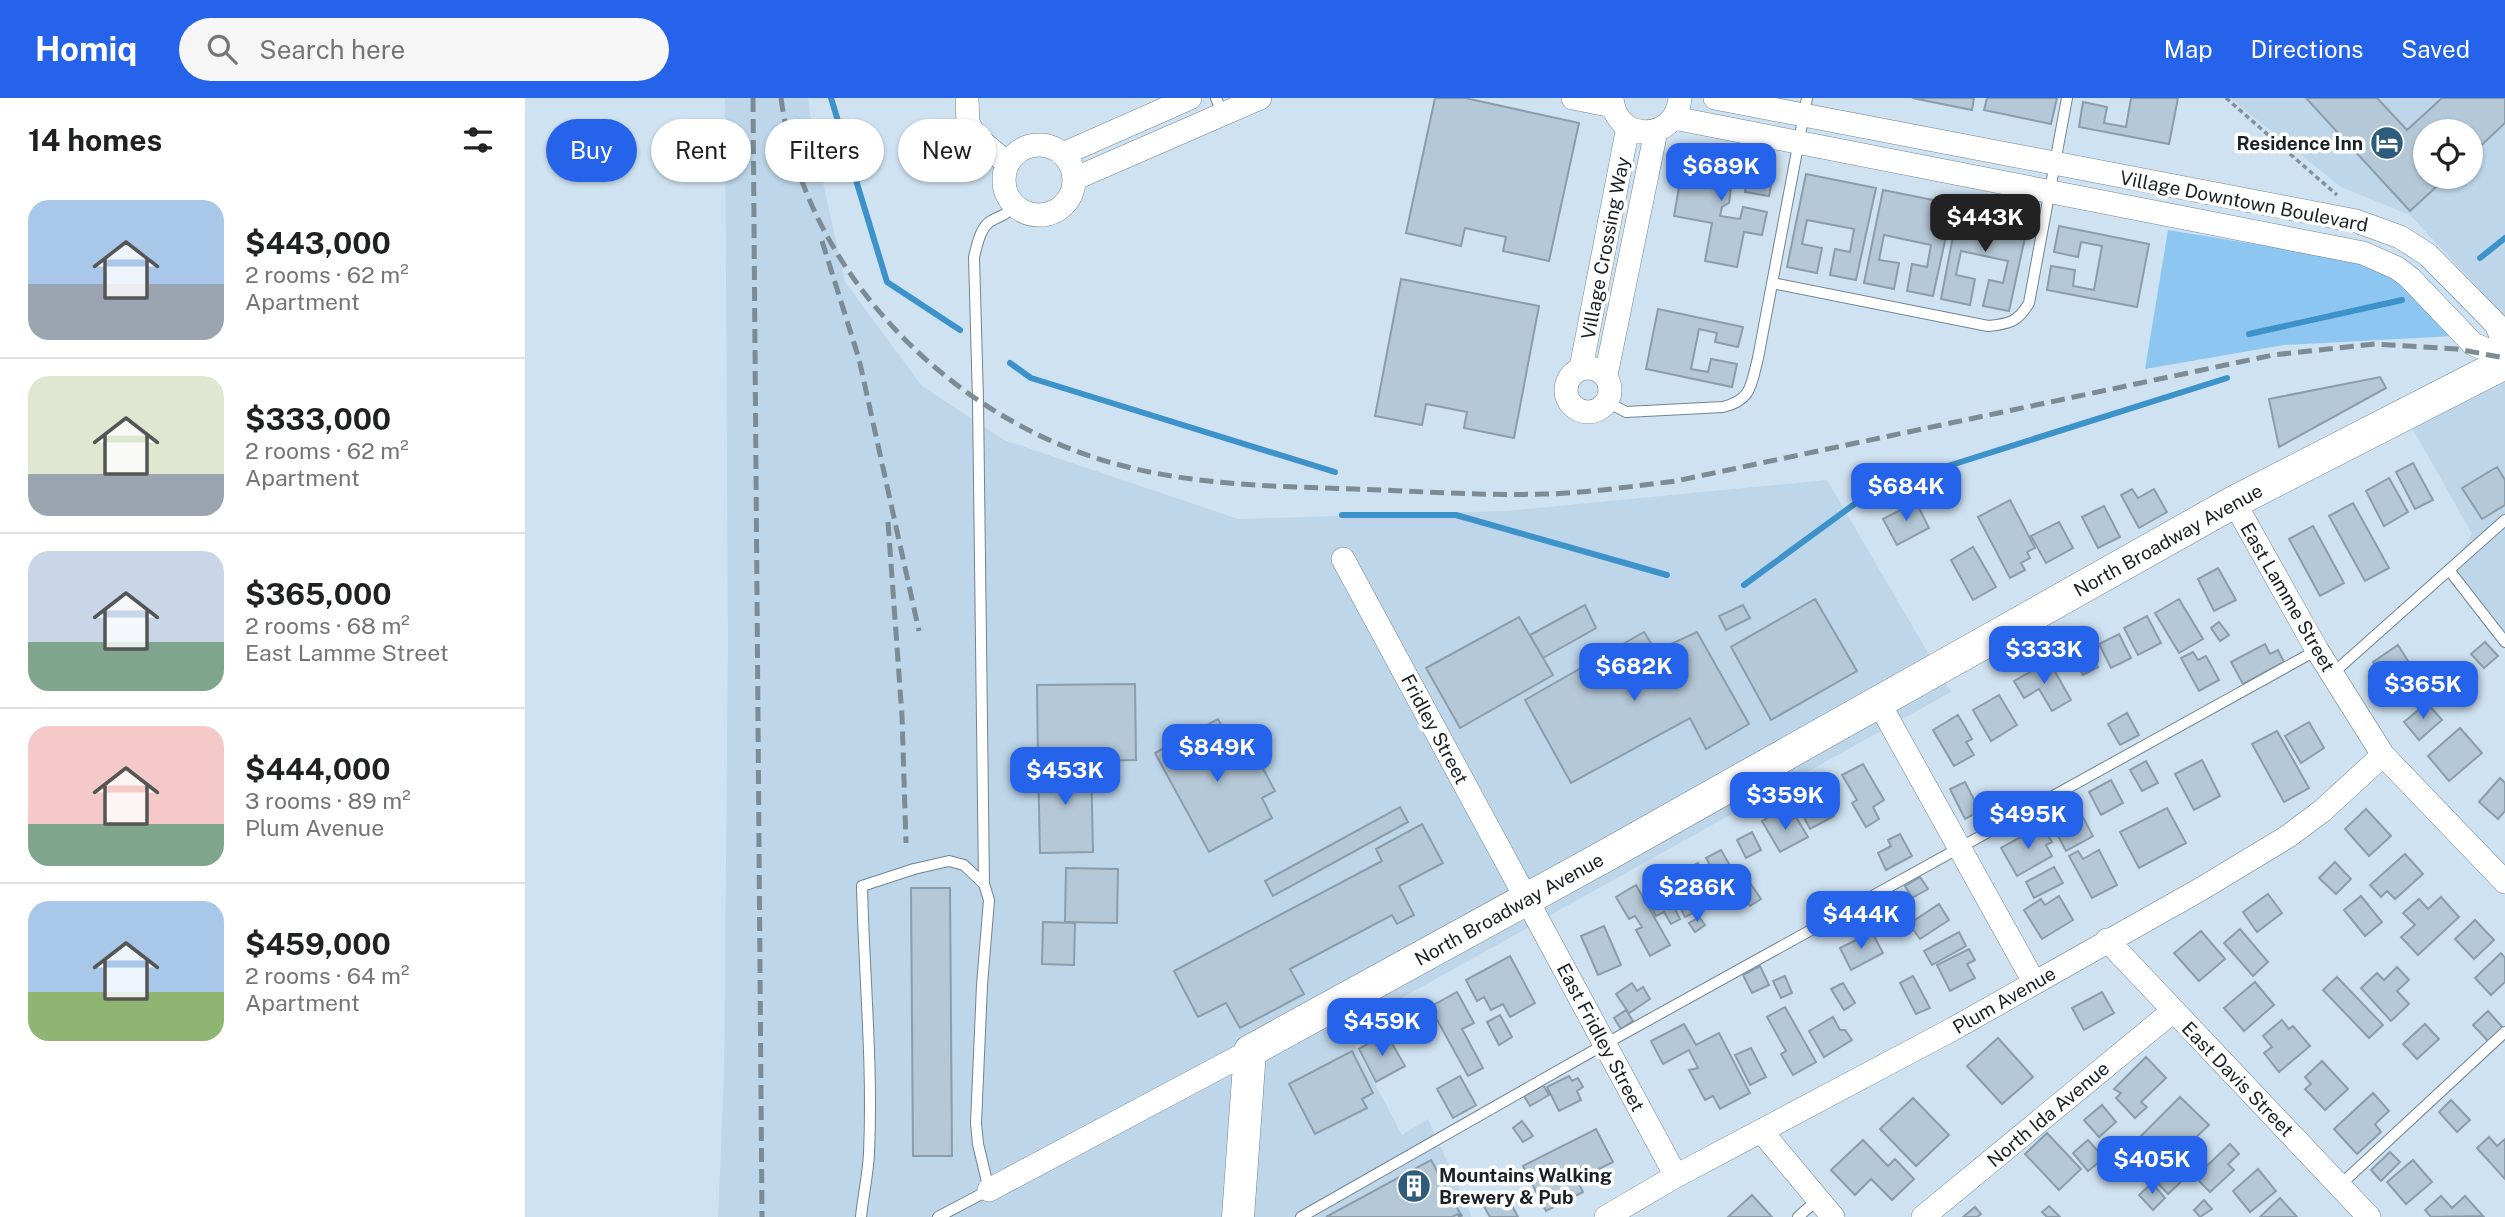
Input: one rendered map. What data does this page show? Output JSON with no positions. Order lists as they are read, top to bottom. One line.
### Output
{"streets":{"street":["Village Downtown Boulevard","Village Crossing Way","North Broadway Avenue","East Lamme Street","Fridley Street","Plum Avenue","East Fridley Street","East Davis Street","North Ida Avenue"]},"crossings":[["Village Downtown Boulevard","Village Crossing Way"],["North Broadway Avenue","East Lamme Street"],["North Broadway Avenue","Fridley Street"],["North Broadway Avenue","East Fridley Street"],["East Lamme Street","Plum Avenue"],["Fridley Street","East Fridley Street"],["Plum Avenue","East Fridley Street"],["Plum Avenue","East Davis Street"],["East Davis Street","North Ida Avenue"]],"places":{"hotel":["Residence Inn"],"building":["Mountains Walking Brewery & Pub"]},"page":{"header":"Homiq","search":"Search here","nav":["Map","Directions","Saved"],"heading":"14 homes","chip":["Buy","Rent","Filters","New"],"price":["$689K","$443K","$684K","$333K","$682K","$365K","$849K","$453K","$359K","$495K","$286K","$444K","$459K","$405K"],"list":[{"name":"$443,000","note":"2 rooms · 62 m² · Apartment"},{"name":"$333,000","note":"2 rooms · 62 m² · Apartment"},{"name":"$365,000","note":"2 rooms · 68 m² · East Lamme Street"},{"name":"$444,000","note":"3 rooms · 89 m² · Plum Avenue"},{"name":"$459,000","note":"2 rooms · 64 m² · Apartment"}]}}
